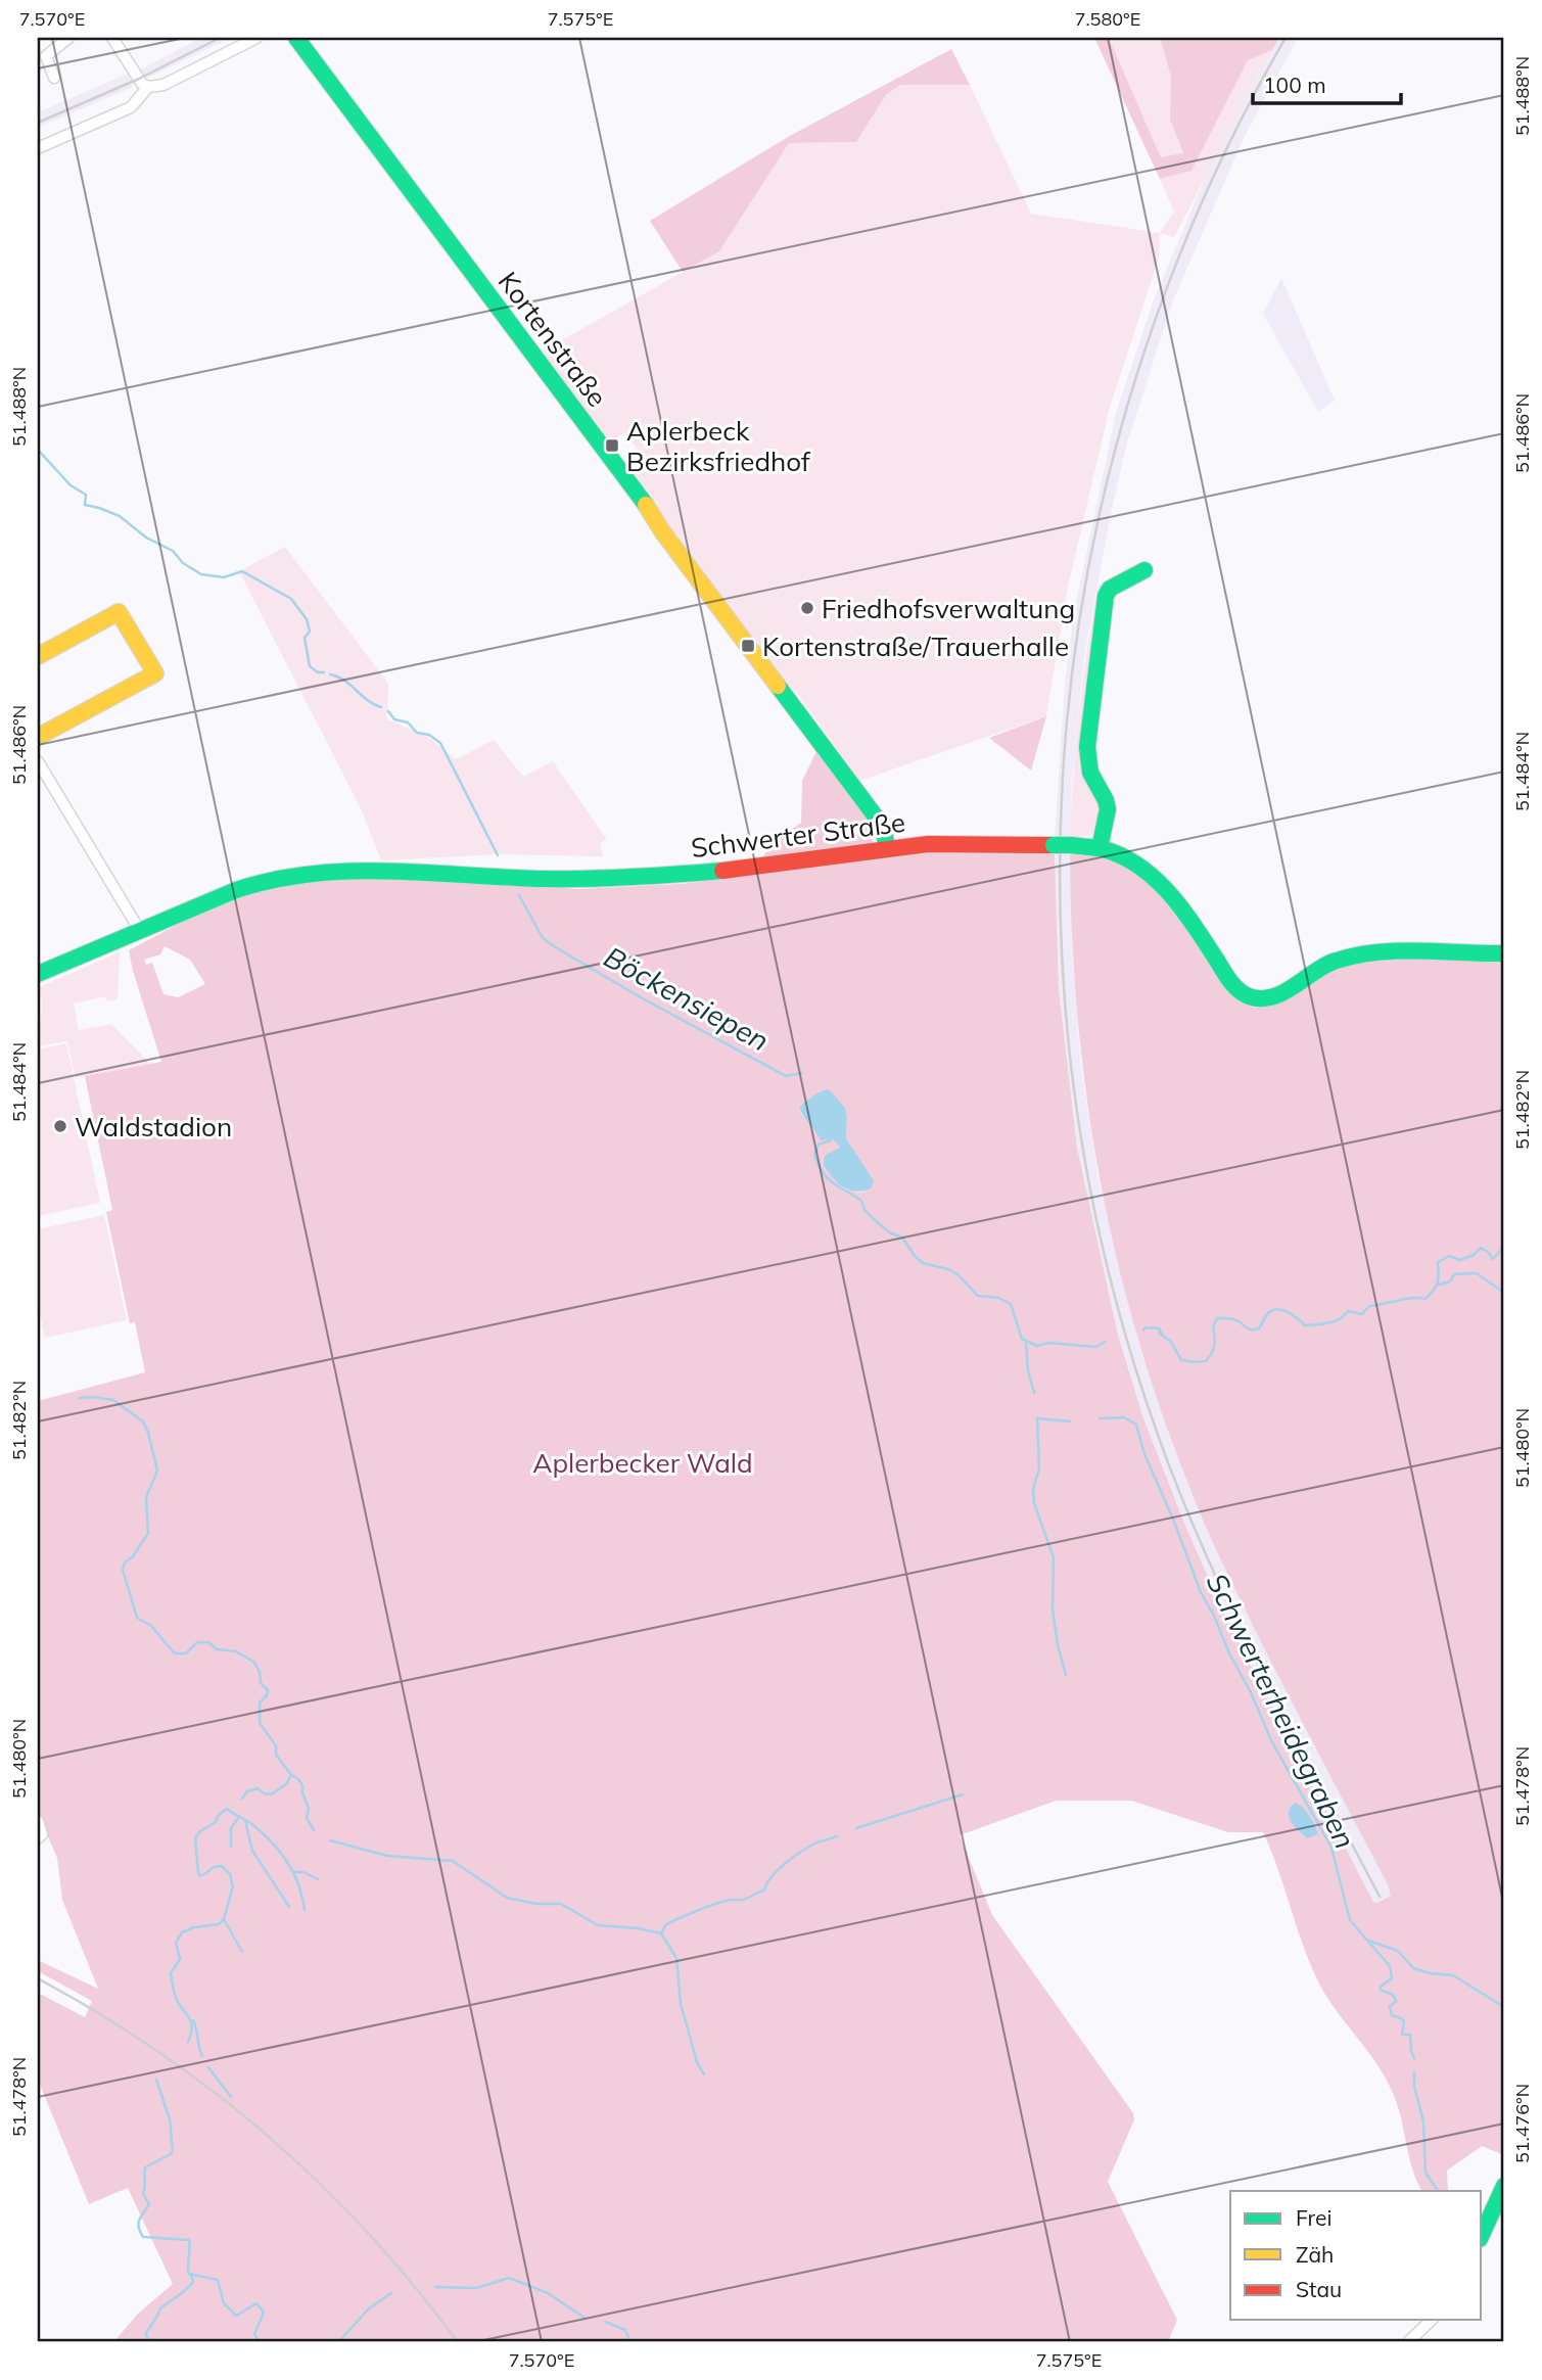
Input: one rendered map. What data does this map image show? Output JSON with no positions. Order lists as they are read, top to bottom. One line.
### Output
{"streets":{"street":["Kortenstraße","Schwerter Straße"]},"crossings":[["Kortenstraße","Schwerter Straße"]],"water":["Böckensiepen","Schwerterheidegraben"],"parks":["Aplerbecker Wald"],"places":{"transit":["Aplerbeck Bezirksfriedhof","Kortenstraße/Trauerhalle"],"other":["Friedhofsverwaltung","Waldstadion"]},"legend":["Frei","Zäh","Stau"],"scale_bar":"100 m","coordinates":["7.570°E","7.575°E","7.580°E","51.488°N","51.486°N","51.484°N","51.482°N","51.480°N","51.478°N","51.476°N"]}
